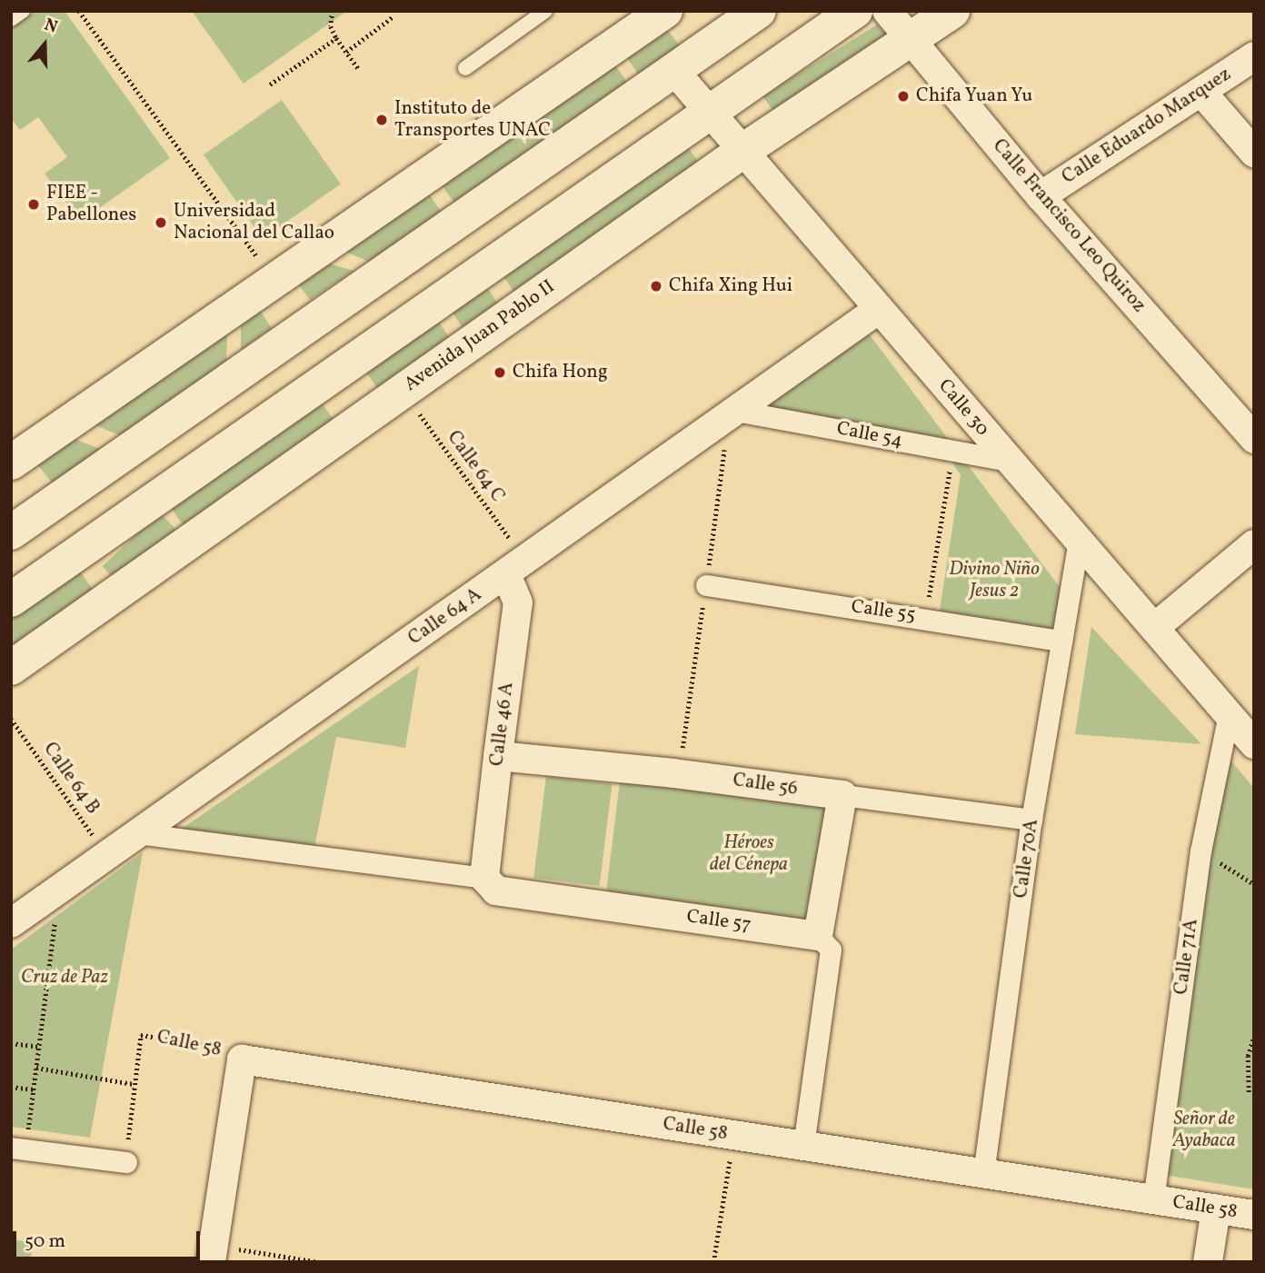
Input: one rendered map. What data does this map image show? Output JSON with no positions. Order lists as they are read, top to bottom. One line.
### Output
{"streets":{"street":["Calle Eduardo Marquez","Calle Francisco Leo Quiroz","Avenida Juan Pablo II","Calle 30","Calle 54","Calle 55","Calle 64 A","Calle 46 A","Calle 56","Calle 70A","Calle 57","Calle 71A","Calle 58"],"path":["Calle 64 C","Calle 64 B"]},"crossings":[["Calle Eduardo Marquez","Calle Francisco Leo Quiroz"],["Calle Francisco Leo Quiroz","Avenida Juan Pablo II"],["Avenida Juan Pablo II","Calle 30"],["Avenida Juan Pablo II","Calle 64 C"],["Calle 30","Calle 54"],["Calle 30","Calle 64 A"],["Calle 30","Calle 70A"],["Calle 30","Calle 71A"],["Calle 54","Calle 64 A"],["Calle 64 C","Calle 64 A"],["Calle 64 C","Calle 46 A"],["Calle 55","Calle 70A"],["Calle 64 A","Calle 46 A"],["Calle 64 A","Calle 64 B"],["Calle 46 A","Calle 56"],["Calle 46 A","Calle 57"],["Calle 56","Calle 70A"],["Calle 70A","Calle 58"],["Calle 71A","Calle 58"]],"parks":["Divino Niño Jesus 2","Héroes del Cénepa","Cruz de Paz","Señor de Ayabaca"],"places":["Chifa Yuan Yu","Instituto de Transportes UNAC","FIEE - Pabellones","Universidad Nacional del Callao","Chifa Xing Hui","Chifa Hong"],"scale_bar":"50 m","north":"top"}
